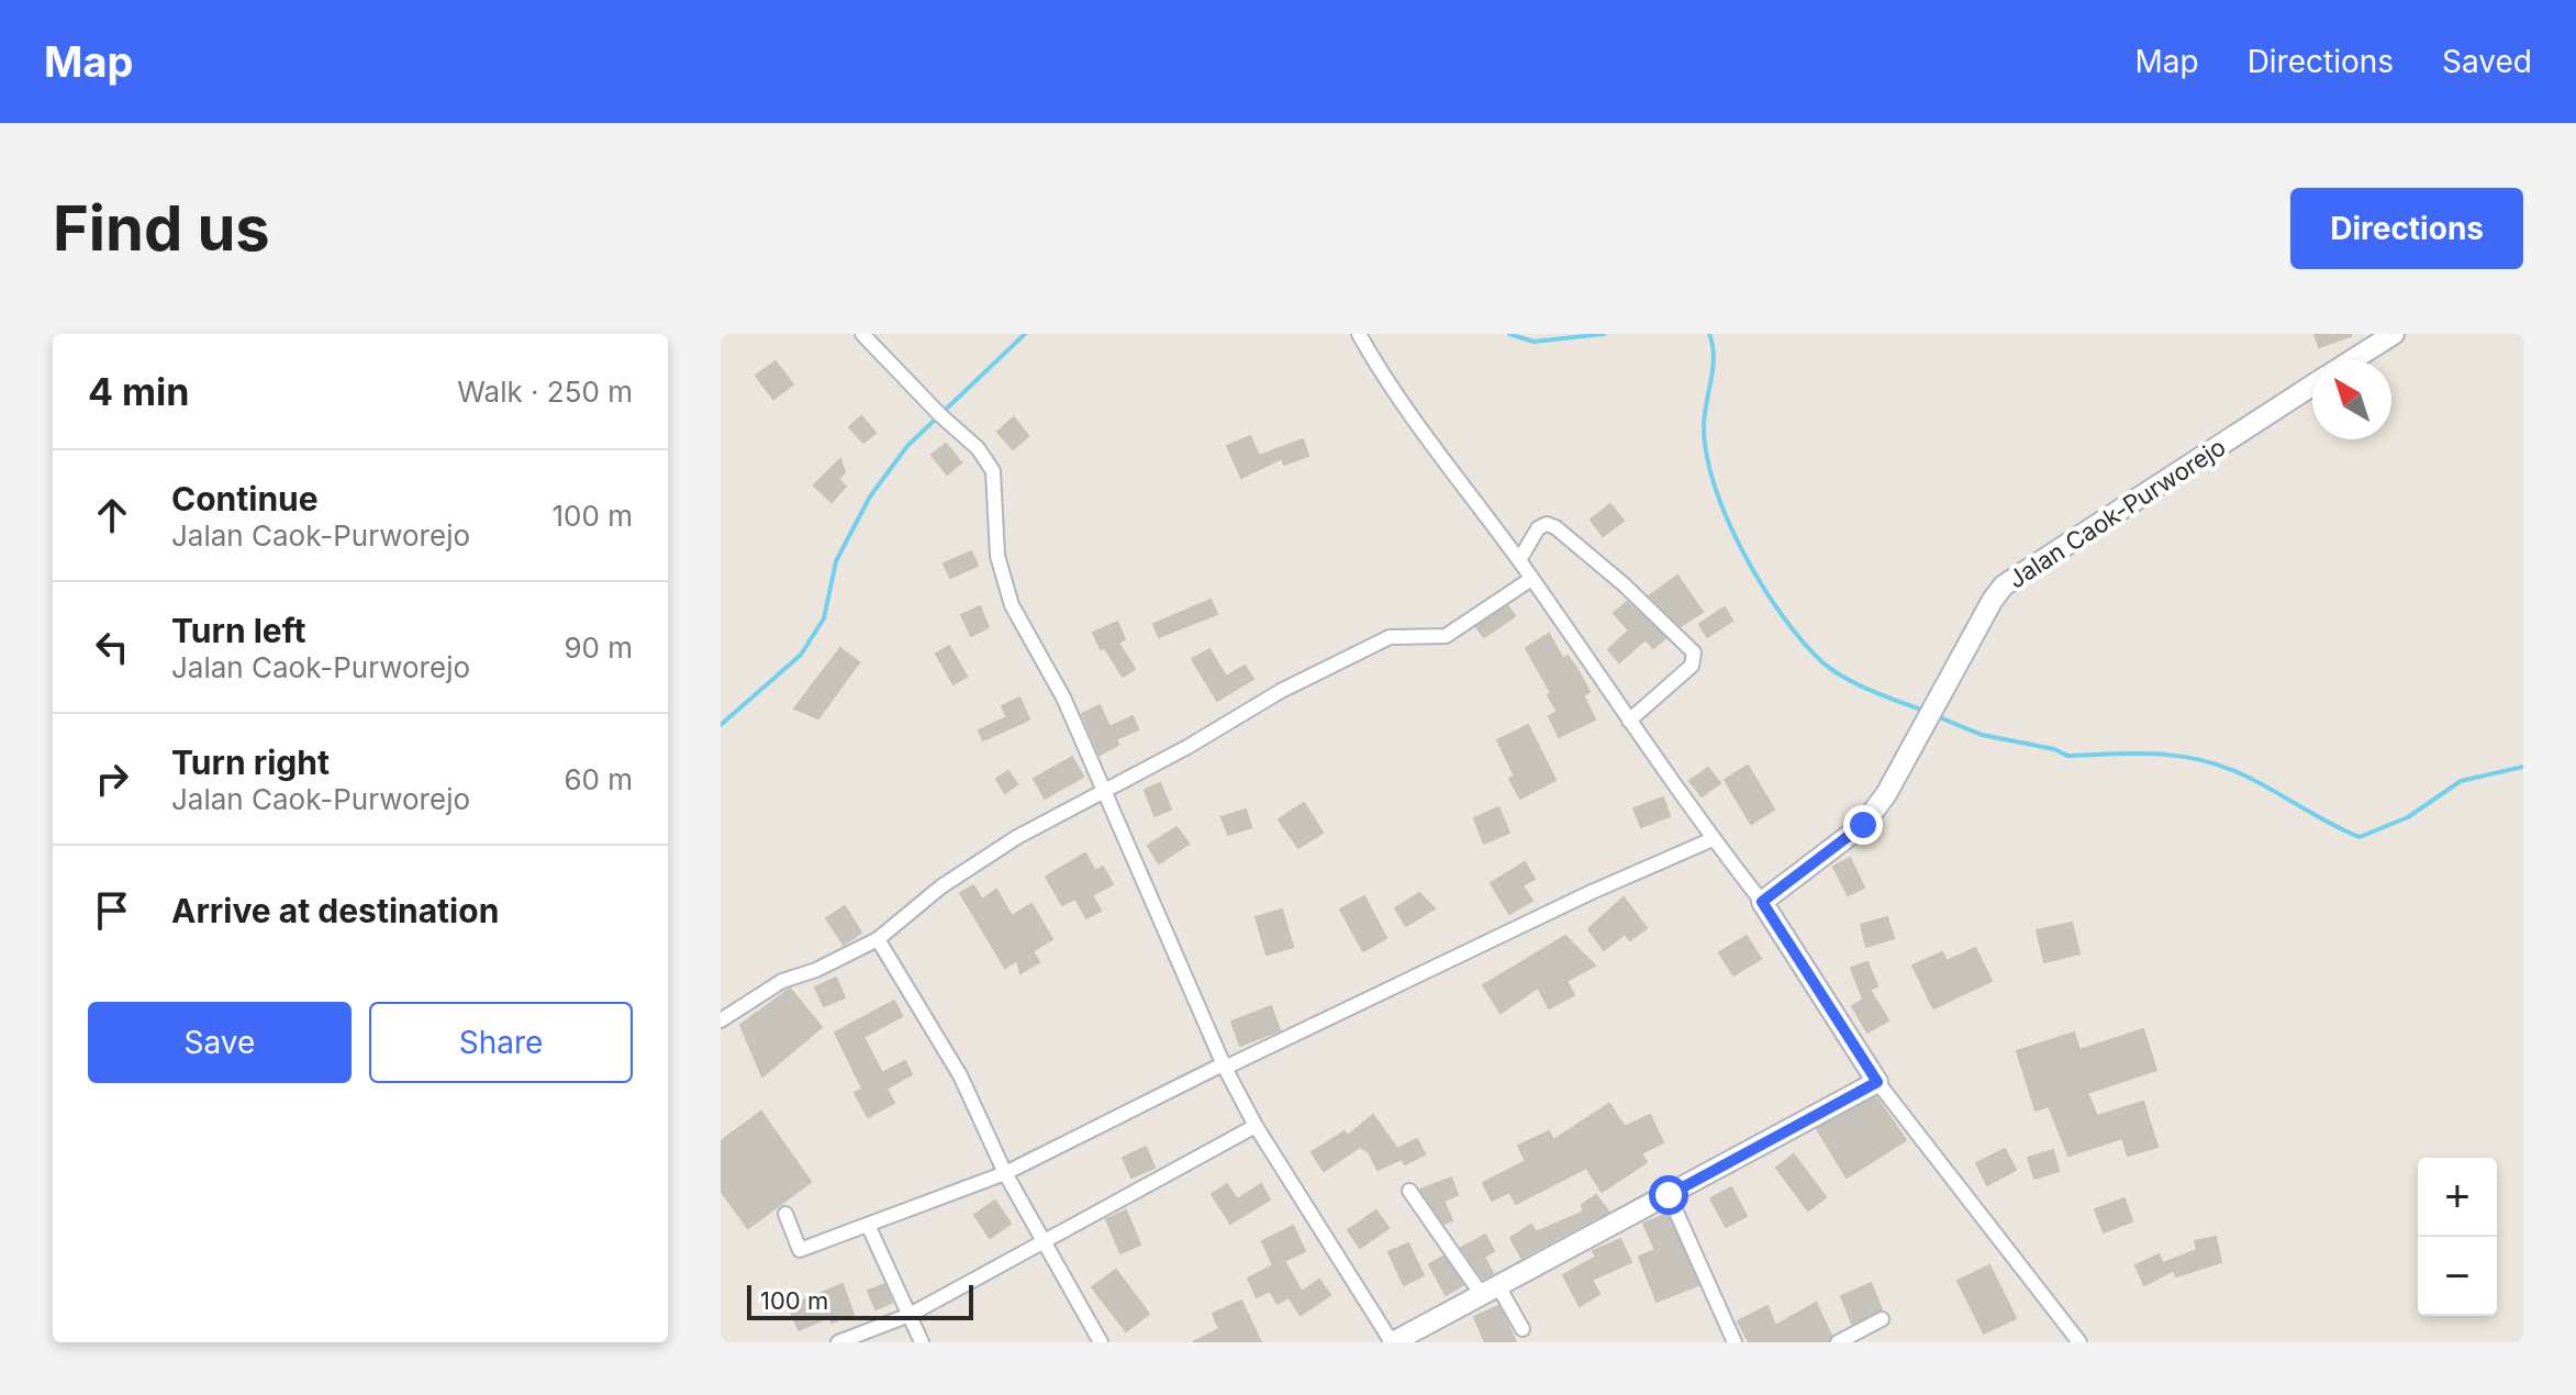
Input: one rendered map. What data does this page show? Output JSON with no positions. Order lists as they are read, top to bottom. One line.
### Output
{"streets":{"street":["Jalan Caok-Purworejo"]},"scale_bar":"100 m","north":"top left","page":{"header":"Map","nav":["Map","Directions","Saved"],"buttons":["Directions",["Save","Share"]],"title":"Find us","heading":["4 min","Walk · 250 m"],"list":[["Continue","Jalan Caok-Purworejo","100 m"],["Turn left","Jalan Caok-Purworejo","90 m"],["Turn right","Jalan Caok-Purworejo","60 m"],"Arrive at destination"],"map_buttons":["+","−"],"scale":"100 m"}}
